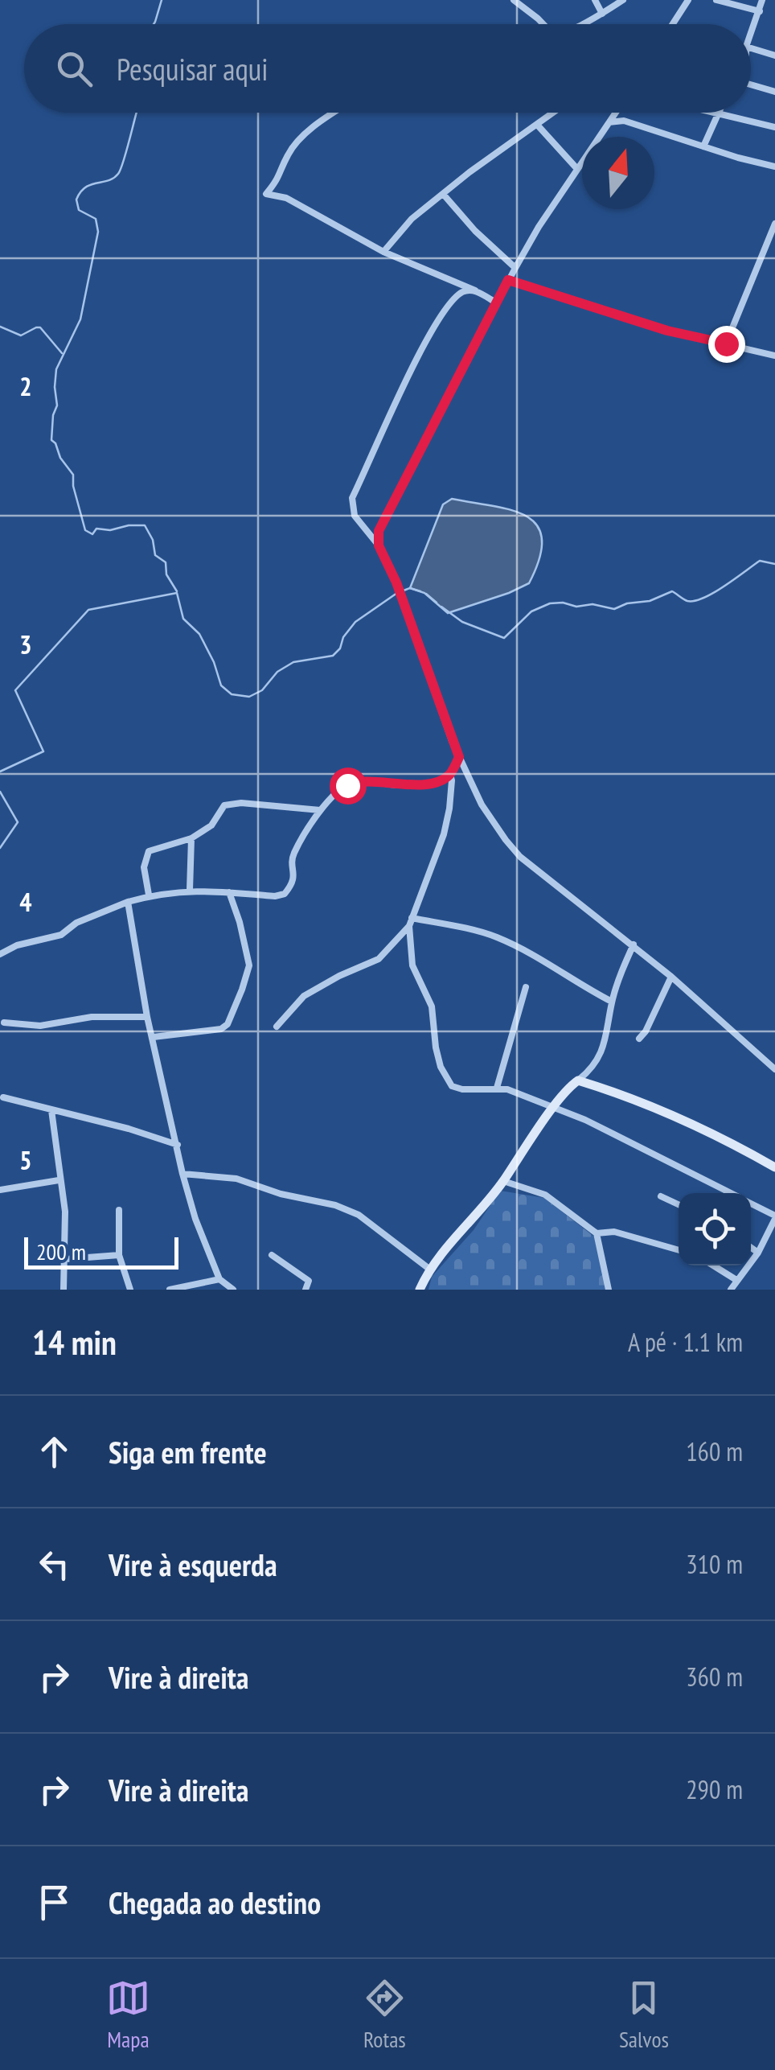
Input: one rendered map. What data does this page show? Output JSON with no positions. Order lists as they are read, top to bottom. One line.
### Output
{"scale_bar":"200 m","north":"top","page":{"search":"Pesquisar aqui","scale":"200 m","heading":["14 min","A pé · 1.1 km"],"list":[["Siga em frente","160 m"],["Vire à esquerda","310 m"],["Vire à direita","360 m"],["Vire à direita","290 m"],"Chegada ao destino"],"nav":["Mapa","Rotas","Salvos"]},"grid":{"rows":["2","3","4","5"]}}
